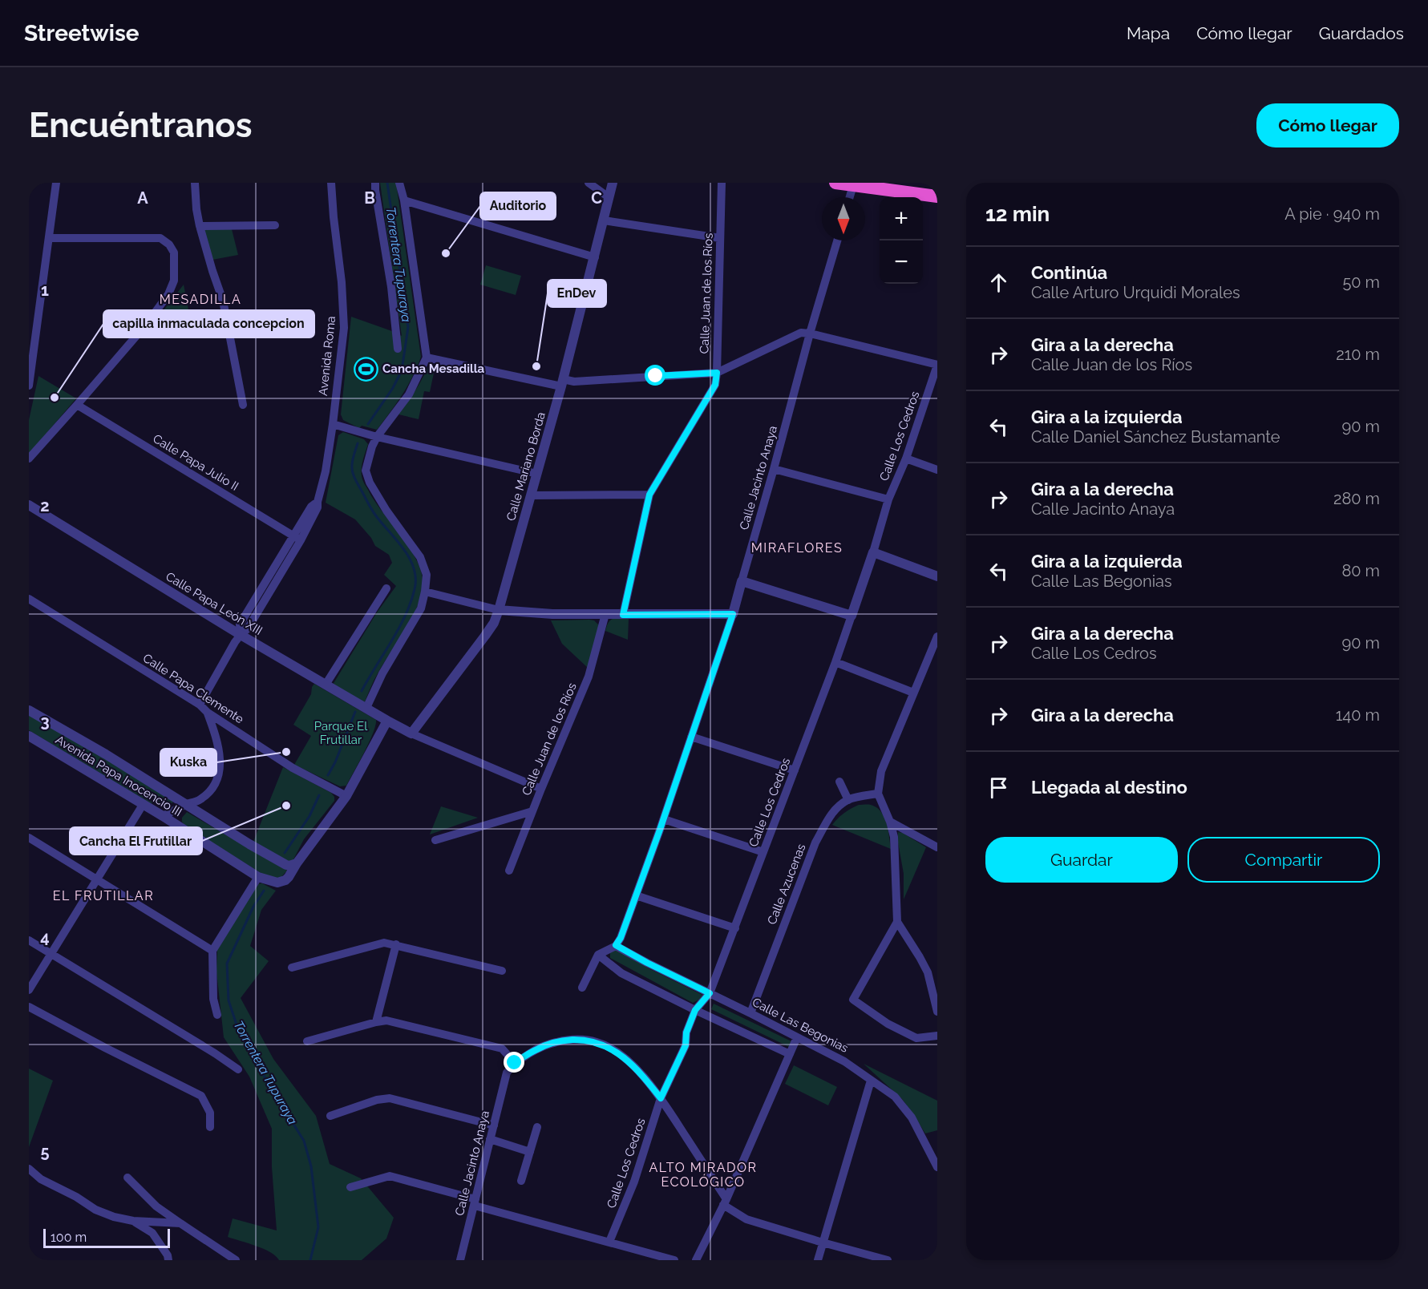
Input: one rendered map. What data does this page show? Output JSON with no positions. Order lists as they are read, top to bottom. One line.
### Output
{"streets":{"street":["Calle Juan de los Ríos","Avenida Roma","Calle Los Cedros","Calle Papa Julio II","Calle Mariano Borda","Calle Jacinto Anaya","Calle Papa León XIII","Calle Papa Clemente","Avenida Papa Inocencio III","Calle Azucenas","Calle Las Begonias"]},"crossings":[["Avenida Roma","Calle Papa Julio II"],["Avenida Roma","Calle Papa León XIII"],["Avenida Roma","Calle Papa Clemente"],["Calle Los Cedros","Calle Las Begonias"],["Calle Mariano Borda","Calle Papa León XIII"],["Calle Jacinto Anaya","Calle Las Begonias"],["Calle Azucenas","Calle Las Begonias"]],"districts":["MESADILLA","MIRAFLORES","EL FRUTILLAR","ALTO MIRADOR ECOLÓGICO"],"water":["Torrentera Tupuraya"],"parks":["Parque El Frutillar"],"places":{"other":["Auditorio","EnDev","capilla inmaculada concepcion","Kuska","Cancha El Frutillar"],"sports":["Cancha Mesadilla"]},"scale_bar":"100 m","north":"bottom","page":{"header":"Streetwise","nav":["Mapa","Cómo llegar","Guardados"],"buttons":["Cómo llegar",["Guardar","Compartir"]],"title":"Encuéntranos","heading":["12 min","A pie · 940 m"],"map_buttons":["+","−"],"list":[["Continúa","Calle Arturo Urquidi Morales","50 m"],["Gira a la derecha","Calle Juan de los Ríos","210 m"],["Gira a la izquierda","Calle Daniel Sánchez Bustamante","90 m"],["Gira a la derecha","Calle Jacinto Anaya","280 m"],["Gira a la izquierda","Calle Las Begonias","80 m"],["Gira a la derecha","Calle Los Cedros","90 m"],["Gira a la derecha","140 m"],"Llegada al destino"],"scale":"100 m"},"grid":{"columns":["A","B","C"],"rows":["1","2","3","4","5"]}}
